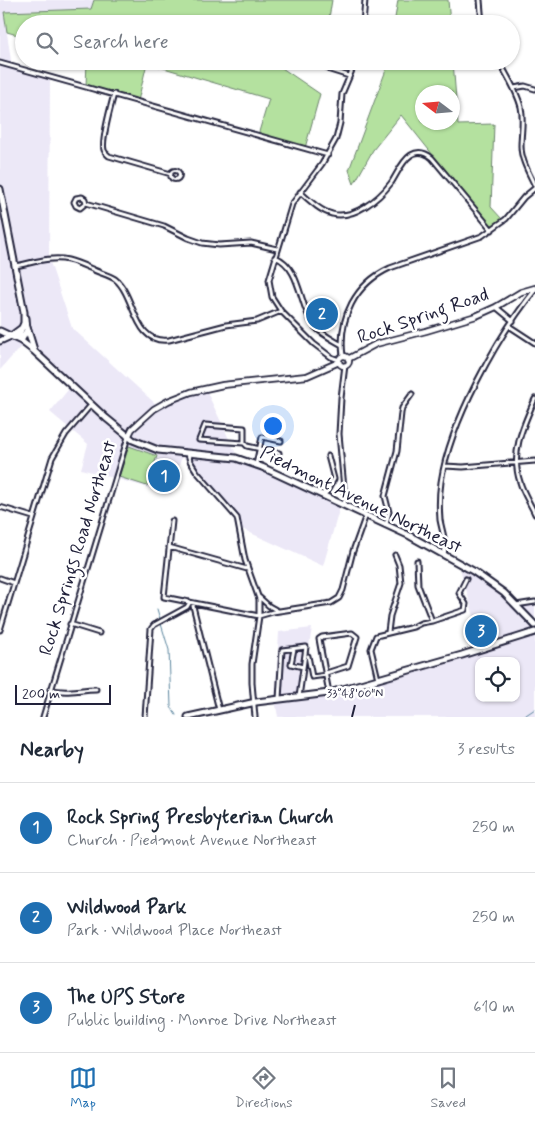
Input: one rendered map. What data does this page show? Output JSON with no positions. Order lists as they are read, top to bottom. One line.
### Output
{"streets":{"main road":["Piedmont Avenue Northeast"],"street":["Rock Spring Road","Rock Springs Road Northeast"]},"crossings":[["Rock Spring Road","Rock Springs Road Northeast"],["Piedmont Avenue Northeast","Rock Springs Road Northeast"]],"scale_bar":"200 m","north":"left","page":{"search":"Search here","pins":["2","1","3"],"scale":"200 m","heading":["Nearby","3 results"],"list":[{"mark":"1","name":"Rock Spring Presbyterian Church","note":"Church · Piedmont Avenue Northeast","value":"250 m"},{"mark":"2","name":"Wildwood Park","note":"Park · Wildwood Place Northeast","value":"250 m"},{"mark":"3","name":"The UPS Store","note":"Public building · Monroe Drive Northeast","value":"610 m"}],"nav":["Map","Directions","Saved"]},"coordinates":["33°48'00\"N"]}
